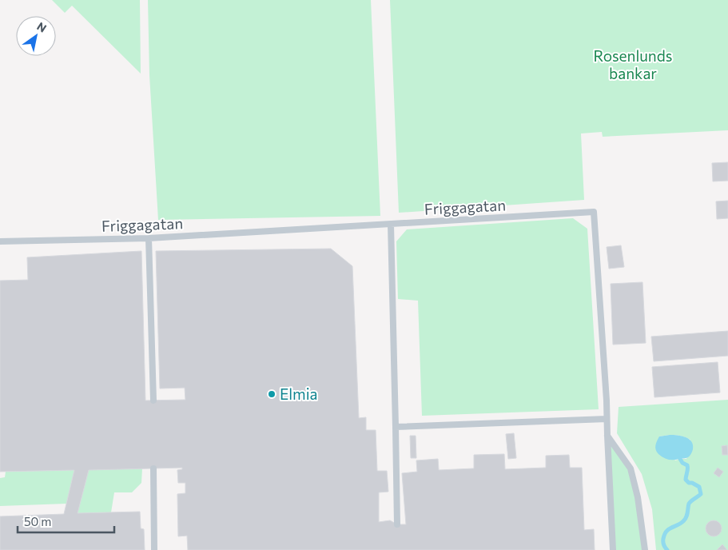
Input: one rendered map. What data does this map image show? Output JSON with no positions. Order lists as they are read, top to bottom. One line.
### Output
{"streets":{"lane":["Friggagatan"]},"parks":["Rosenlunds bankar"],"places":["Elmia"],"scale_bar":"50 m","north":"top right"}
